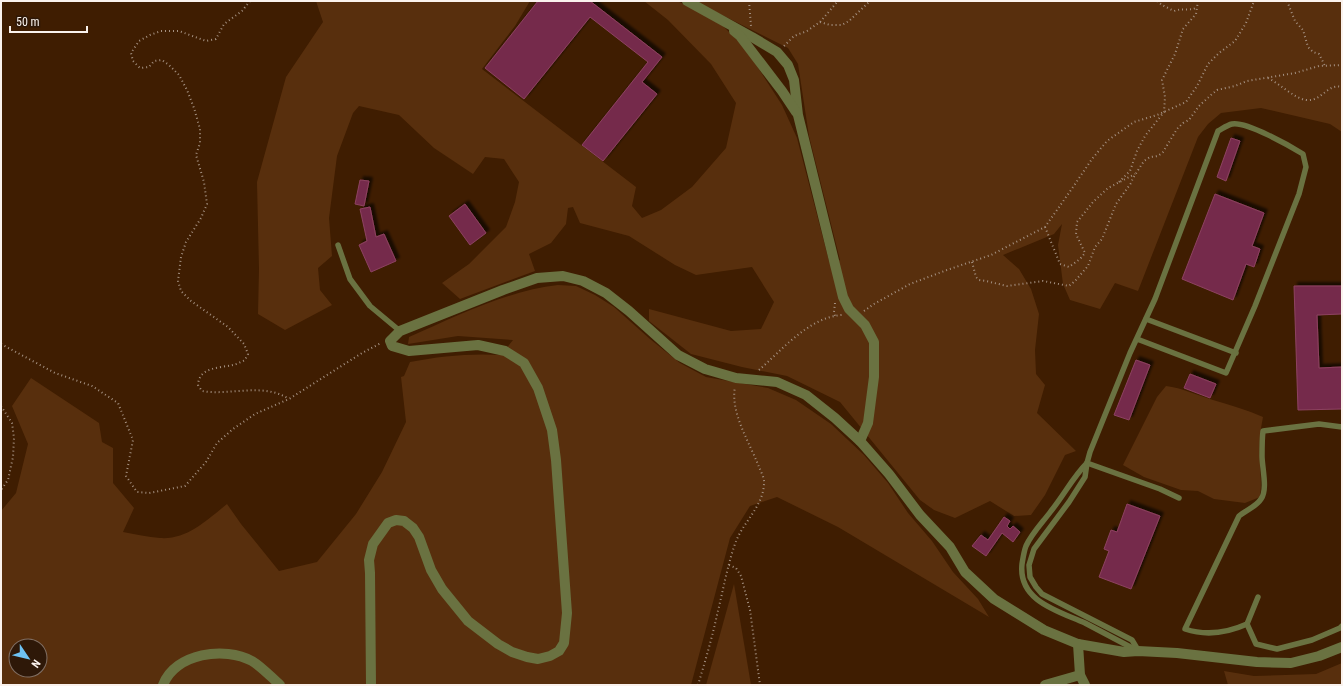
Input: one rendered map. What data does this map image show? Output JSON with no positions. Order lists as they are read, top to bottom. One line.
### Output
{"scale_bar":"50 m","north":"bottom right"}
